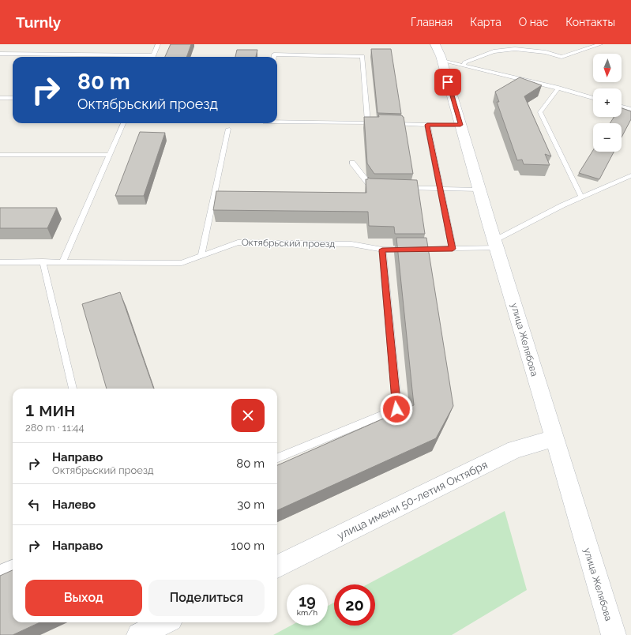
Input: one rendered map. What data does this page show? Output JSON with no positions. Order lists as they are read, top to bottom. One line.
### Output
{"streets":{"street":["улица Желябова","улица имени 50-летия Октября"],"lane":["Октябрьский проезд"]},"crossings":[["Октябрьский проезд","улица Желябова"],["улица Желябова","улица имени 50-летия Октября"]],"north":"bottom","page":{"header":"Turnly","nav":["Главная","Карта","О нас","Контакты"],"map_buttons":["+","−"],"turn":["80 m","Октябрьский проезд"],"heading":["1 мин","280 m · 11:44"],"list":[{"name":"Направо","note":"Октябрьский проезд","value":"80 m"},{"name":"Налево","value":"30 m"},{"name":"Направо","value":"100 m"}],"buttons":["Выход","Поделиться"],"speed":"19 km/h","limit":"20"}}
